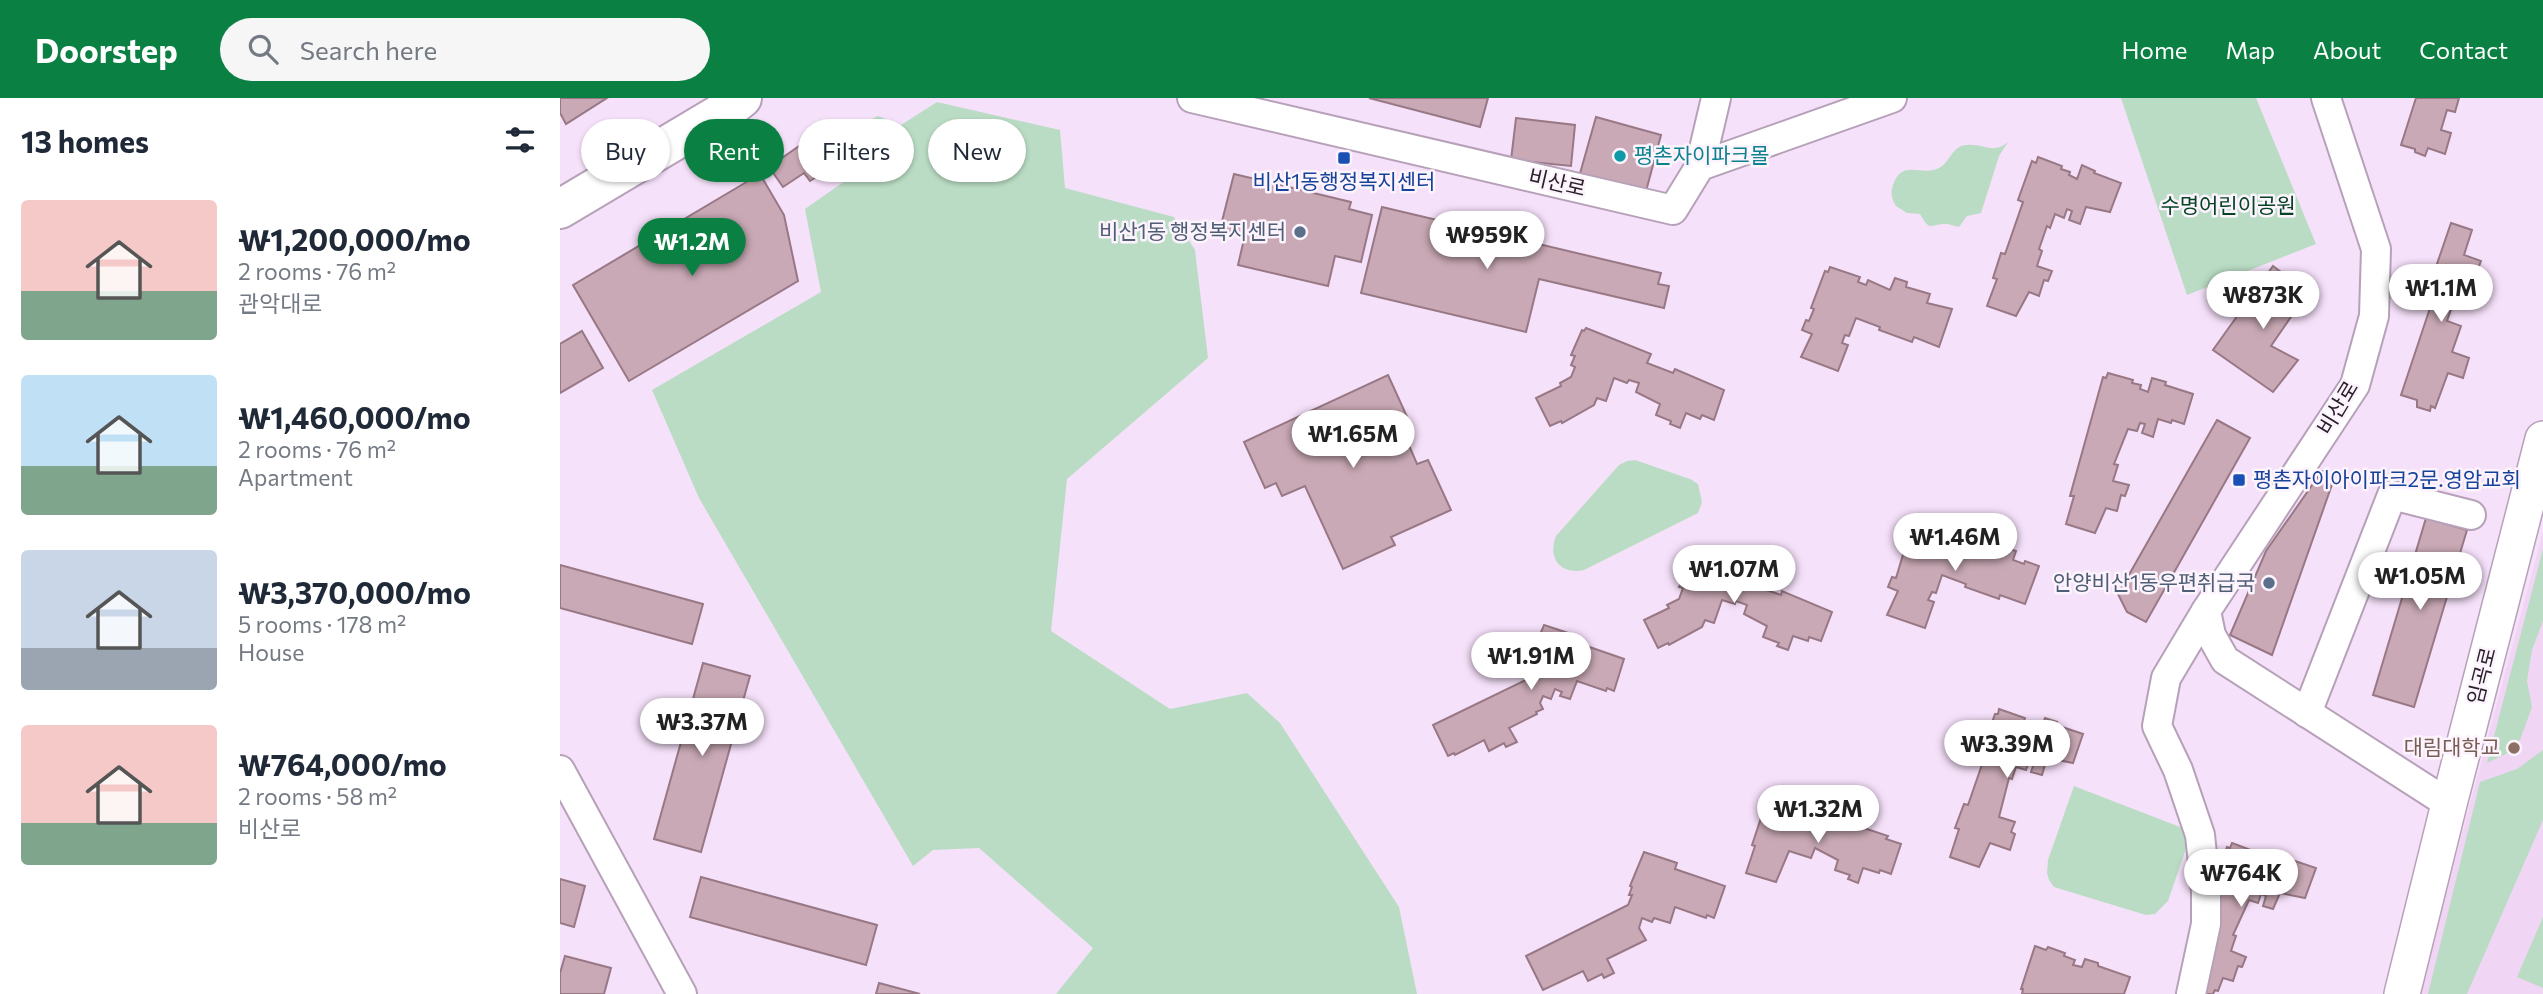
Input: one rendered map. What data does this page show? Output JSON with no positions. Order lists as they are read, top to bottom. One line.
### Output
{"streets":{"street":["비산로","임곡로"]},"parks":["수명어린이공원"],"places":{"other":["평촌자이파크몰","비산1동 행정복지센터","안양비산1동우편취급국","대림대학교"],"transit":["비산1동행정복지센터","평촌자이아이파크2문.영암교회"]},"page":{"header":"Doorstep","search":"Search here","nav":["Home","Map","About","Contact"],"heading":"13 homes","chip":["Buy","Rent","Filters","New"],"list":[{"name":"₩1,200,000/mo","note":"2 rooms · 76 m² · 관악대로"},{"name":"₩1,460,000/mo","note":"2 rooms · 76 m² · Apartment"},{"name":"₩3,370,000/mo","note":"5 rooms · 178 m² · House"},{"name":"₩764,000/mo","note":"2 rooms · 58 m² · 비산로"}],"price":["₩959K","₩1.2M","₩1.1M","₩873K","₩1.65M","₩1.46M","₩1.07M","₩1.05M","₩1.91M","₩3.37M","₩3.39M","₩1.32M","₩764K"]}}
